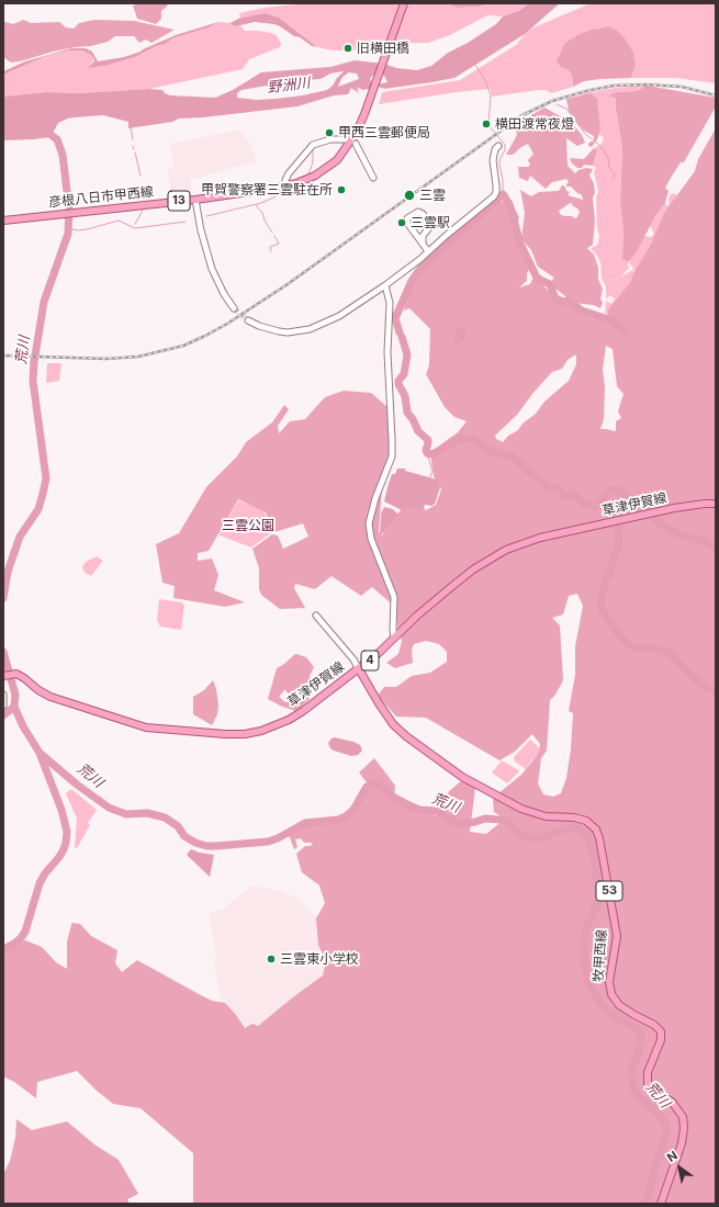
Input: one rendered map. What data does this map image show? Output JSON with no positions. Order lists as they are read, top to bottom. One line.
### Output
{"streets":{"main road":["彦根八日市甲西線","13","草津伊賀線","4","53","牧甲西線"]},"crossings":[["草津伊賀線","牧甲西線"]],"water":["野洲川","荒川"],"parks":["三雲公園"],"places":["旧横田橋","横田渡常夜燈","甲西三雲郵便局","甲賀警察署三雲駐在所","三雲","三雲駅","三雲東小学校"],"north":"top left"}
